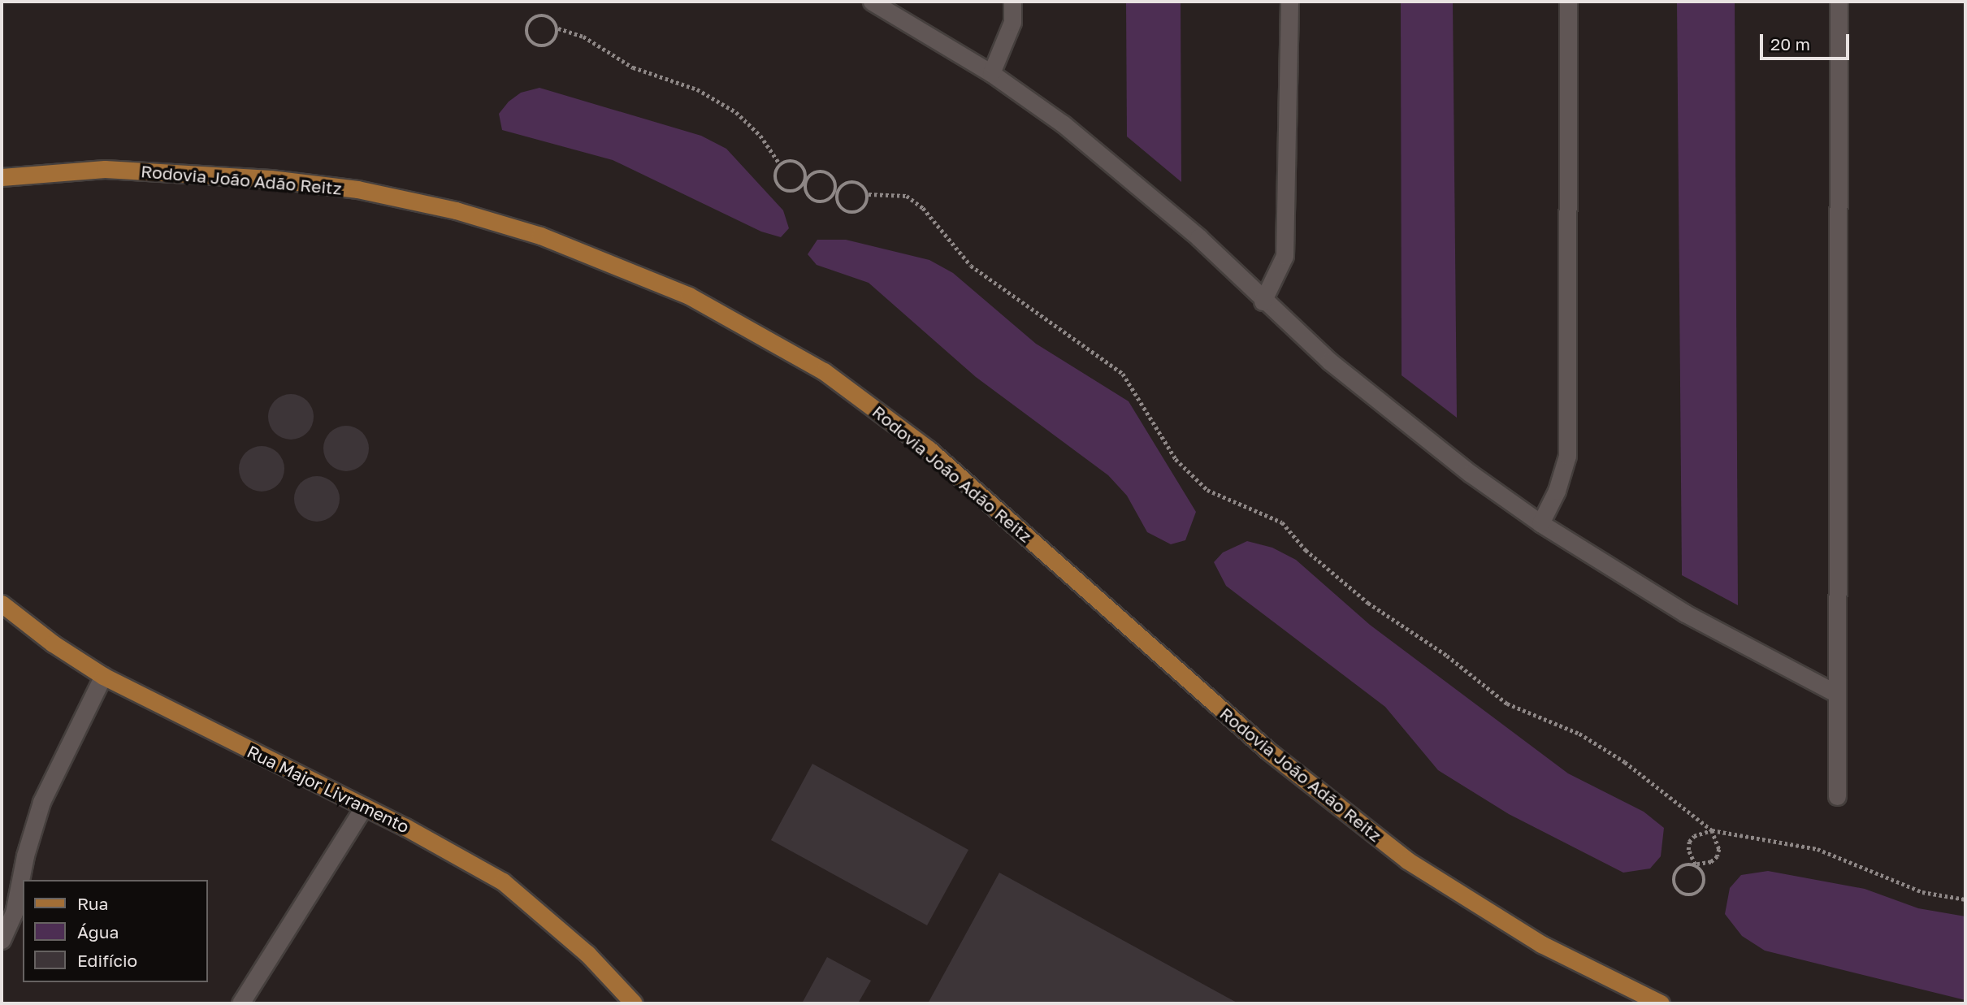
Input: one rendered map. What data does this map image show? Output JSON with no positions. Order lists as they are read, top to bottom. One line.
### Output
{"streets":{"main road":["Rodovia João Adão Reitz","Rua Major Livramento"]},"legend":["Rua","Água","Edifício"],"scale_bar":"20 m"}
